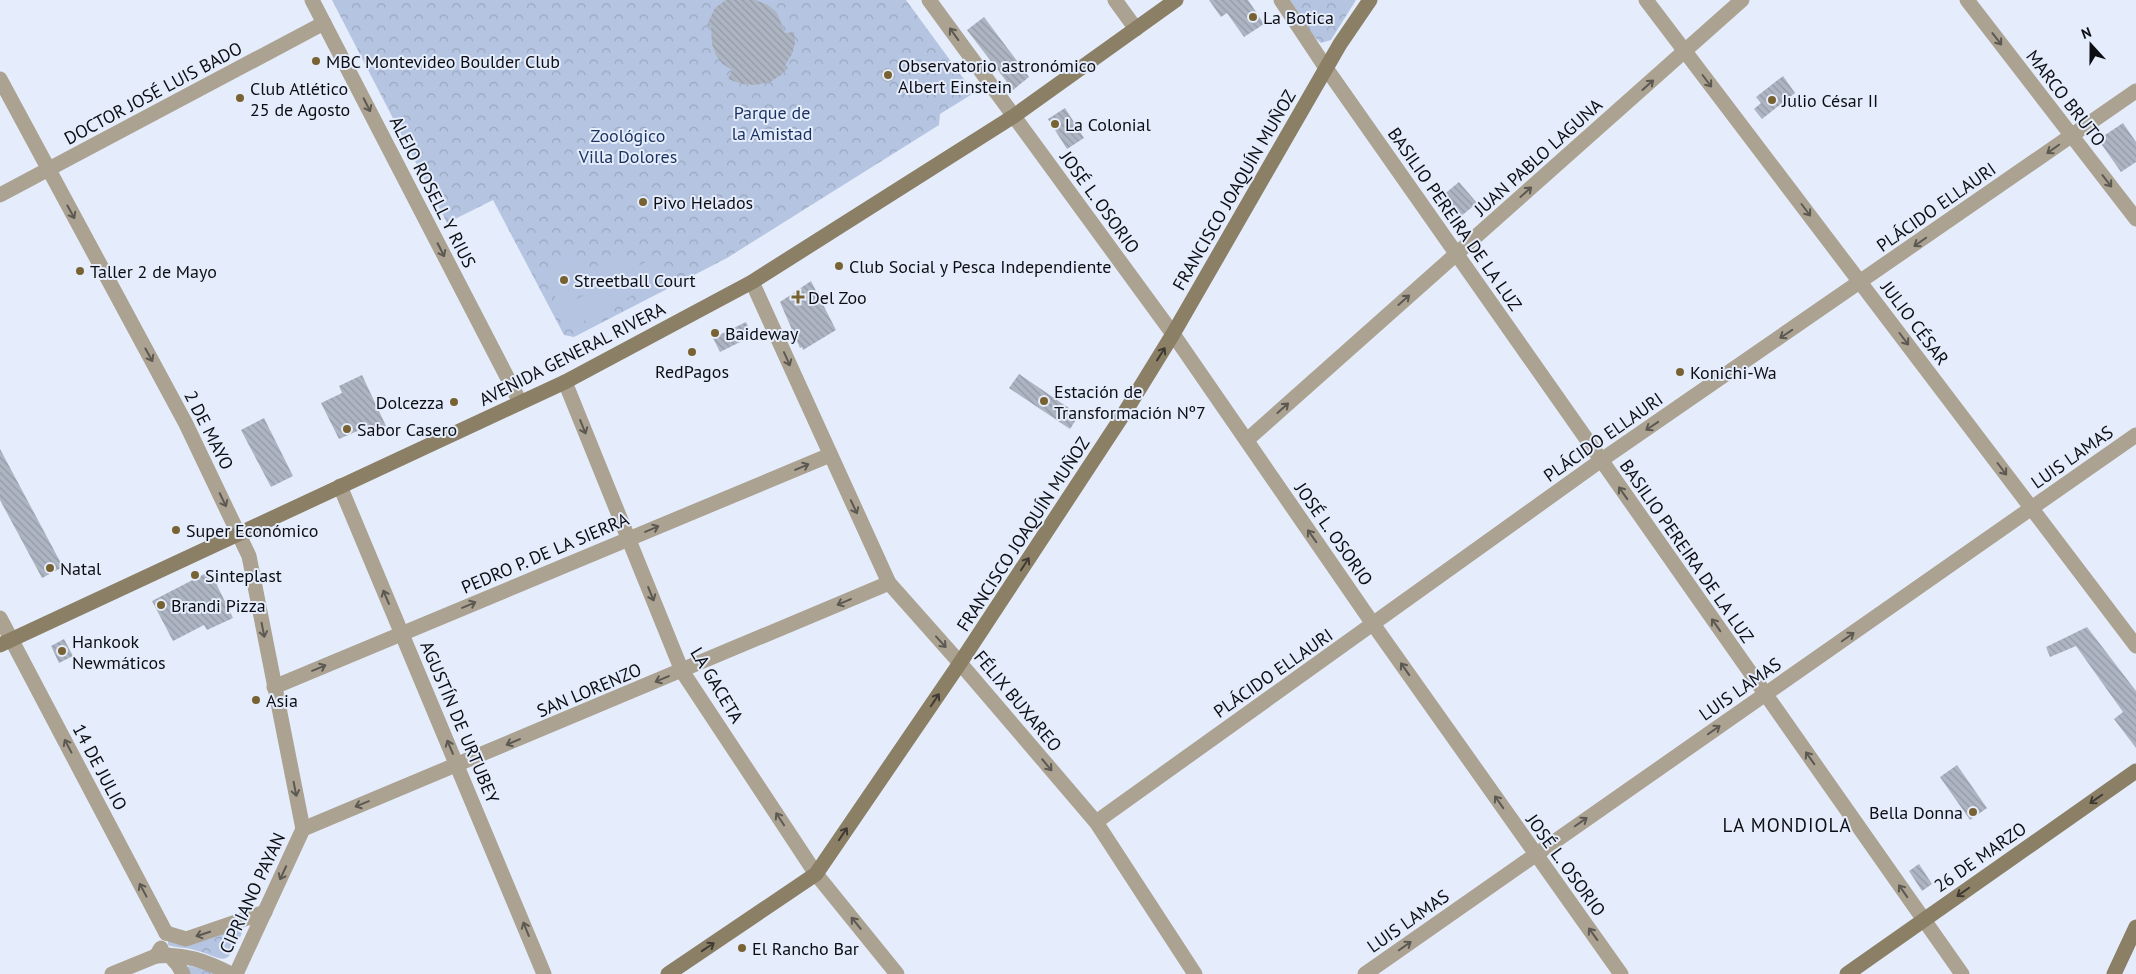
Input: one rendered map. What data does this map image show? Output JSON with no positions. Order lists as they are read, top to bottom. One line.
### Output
{"streets":{"street":["DOCTOR JOSÉ LUIS BADO","MARCO BRUTO","JUAN PABLO LAGUNA","FRANCISCO JOAQUÍN MUÑOZ","ALEJO ROSELL Y RIUS","JOSÉ L. OSORIO","PLÁCIDO ELLAURI","BASILIO PEREIRA DE LA LUZ","JULIO CÉSAR","AVENIDA GENERAL RIVERA","2 DE MAYO","LUIS LAMAS","PEDRO P. DE LA SIERRA","LA GACETA","SAN LORENZO","FÉLIX BUXAREO","AGUSTÍN DE URTUBEY","14 DE JULIO","26 DE MARZO","CIPRIANO PAYAN"]},"crossings":[["DOCTOR JOSÉ LUIS BADO","ALEJO ROSELL Y RIUS"],["DOCTOR JOSÉ LUIS BADO","2 DE MAYO"],["MARCO BRUTO","PLÁCIDO ELLAURI"],["JUAN PABLO LAGUNA","JOSÉ L. OSORIO"],["JUAN PABLO LAGUNA","BASILIO PEREIRA DE LA LUZ"],["JUAN PABLO LAGUNA","JULIO CÉSAR"],["FRANCISCO JOAQUÍN MUÑOZ","JOSÉ L. OSORIO"],["FRANCISCO JOAQUÍN MUÑOZ","BASILIO PEREIRA DE LA LUZ"],["FRANCISCO JOAQUÍN MUÑOZ","LA GACETA"],["FRANCISCO JOAQUÍN MUÑOZ","FÉLIX BUXAREO"],["ALEJO ROSELL Y RIUS","AVENIDA GENERAL RIVERA"],["JOSÉ L. OSORIO","PLÁCIDO ELLAURI"],["JOSÉ L. OSORIO","AVENIDA GENERAL RIVERA"],["JOSÉ L. OSORIO","LUIS LAMAS"],["PLÁCIDO ELLAURI","BASILIO PEREIRA DE LA LUZ"],["PLÁCIDO ELLAURI","JULIO CÉSAR"],["PLÁCIDO ELLAURI","FÉLIX BUXAREO"],["BASILIO PEREIRA DE LA LUZ","LUIS LAMAS"],["BASILIO PEREIRA DE LA LUZ","26 DE MARZO"],["JULIO CÉSAR","LUIS LAMAS"],["AVENIDA GENERAL RIVERA","2 DE MAYO"],["AVENIDA GENERAL RIVERA","LA GACETA"],["AVENIDA GENERAL RIVERA","FÉLIX BUXAREO"],["AVENIDA GENERAL RIVERA","AGUSTÍN DE URTUBEY"],["AVENIDA GENERAL RIVERA","14 DE JULIO"],["2 DE MAYO","PEDRO P. DE LA SIERRA"],["2 DE MAYO","SAN LORENZO"],["2 DE MAYO","CIPRIANO PAYAN"],["PEDRO P. DE LA SIERRA","LA GACETA"],["PEDRO P. DE LA SIERRA","FÉLIX BUXAREO"],["PEDRO P. DE LA SIERRA","AGUSTÍN DE URTUBEY"],["LA GACETA","SAN LORENZO"],["SAN LORENZO","FÉLIX BUXAREO"],["SAN LORENZO","AGUSTÍN DE URTUBEY"],["SAN LORENZO","CIPRIANO PAYAN"]],"one_way":["MARCO BRUTO","JUAN PABLO LAGUNA","FRANCISCO JOAQUÍN MUÑOZ","ALEJO ROSELL Y RIUS","JOSÉ L. OSORIO","PLÁCIDO ELLAURI","BASILIO PEREIRA DE LA LUZ","JULIO CÉSAR","2 DE MAYO","LUIS LAMAS","PEDRO P. DE LA SIERRA","SAN LORENZO","FÉLIX BUXAREO","AGUSTÍN DE URTUBEY","14 DE JULIO","26 DE MARZO","CIPRIANO PAYAN"],"districts":["LA MONDIOLA"],"parks":["Parque de la Amistad","Zoológico Villa Dolores"],"places":{"other":["La Botica","MBC Montevideo Boulder Club","Observatorio astronómico Albert Einstein","Club Atlético 25 de Agosto","Julio César II","La Colonial","Pivo Helados","Club Social y Pesca Independiente","Taller 2 de Mayo","Streetball Court","Baideway","RedPagos","Konichi-Wa","Estación de Transformación Nº7","Dolcezza","Sabor Casero","Super Económico","Natal","Sinteplast","Brandi Pizza","Hankook Newmáticos","Asia","Bella Donna","El Rancho Bar"],"health":["Del Zoo"]},"north":"top"}
